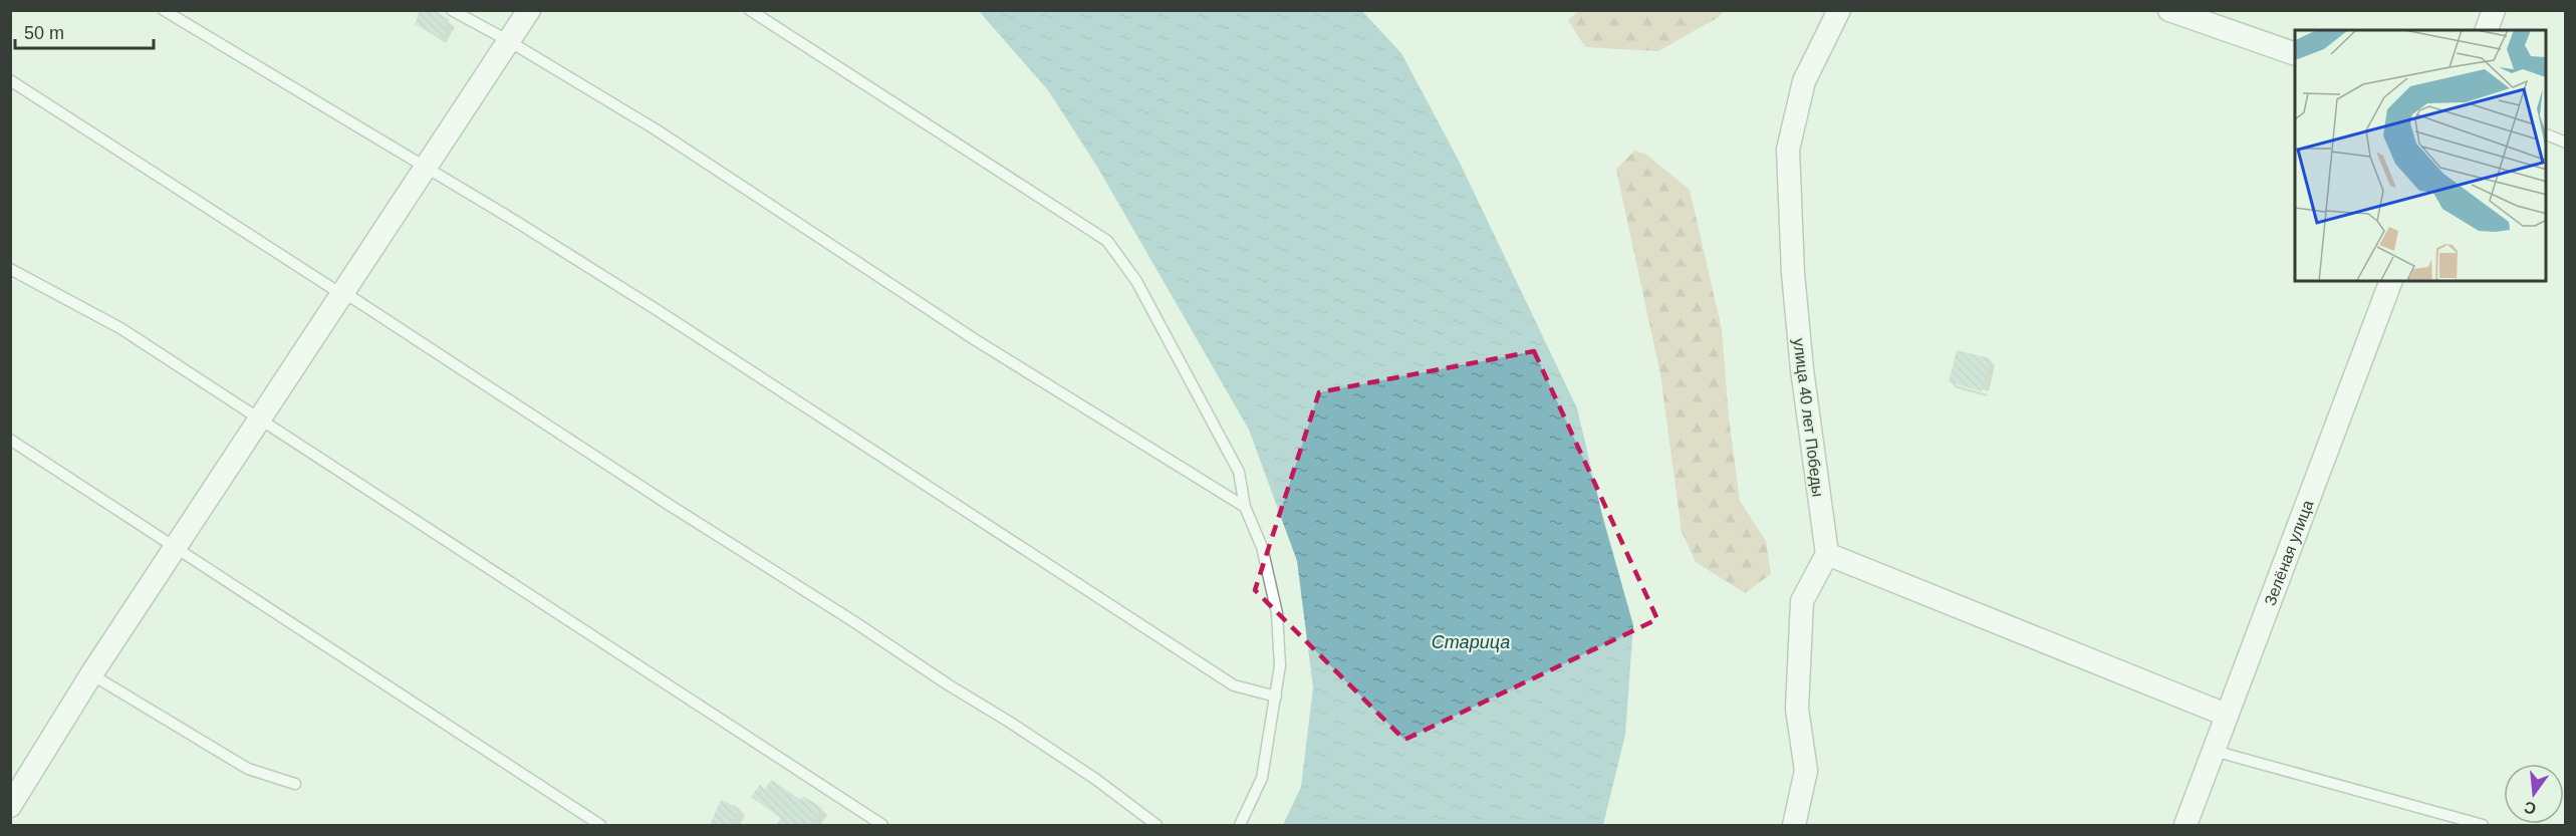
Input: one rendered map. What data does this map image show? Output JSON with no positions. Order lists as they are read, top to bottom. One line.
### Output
{"streets":{"street":["улица 40 лет Победы","Зелёная улица"]},"water":["Старица"],"scale_bar":"50 m","north":"bottom"}
